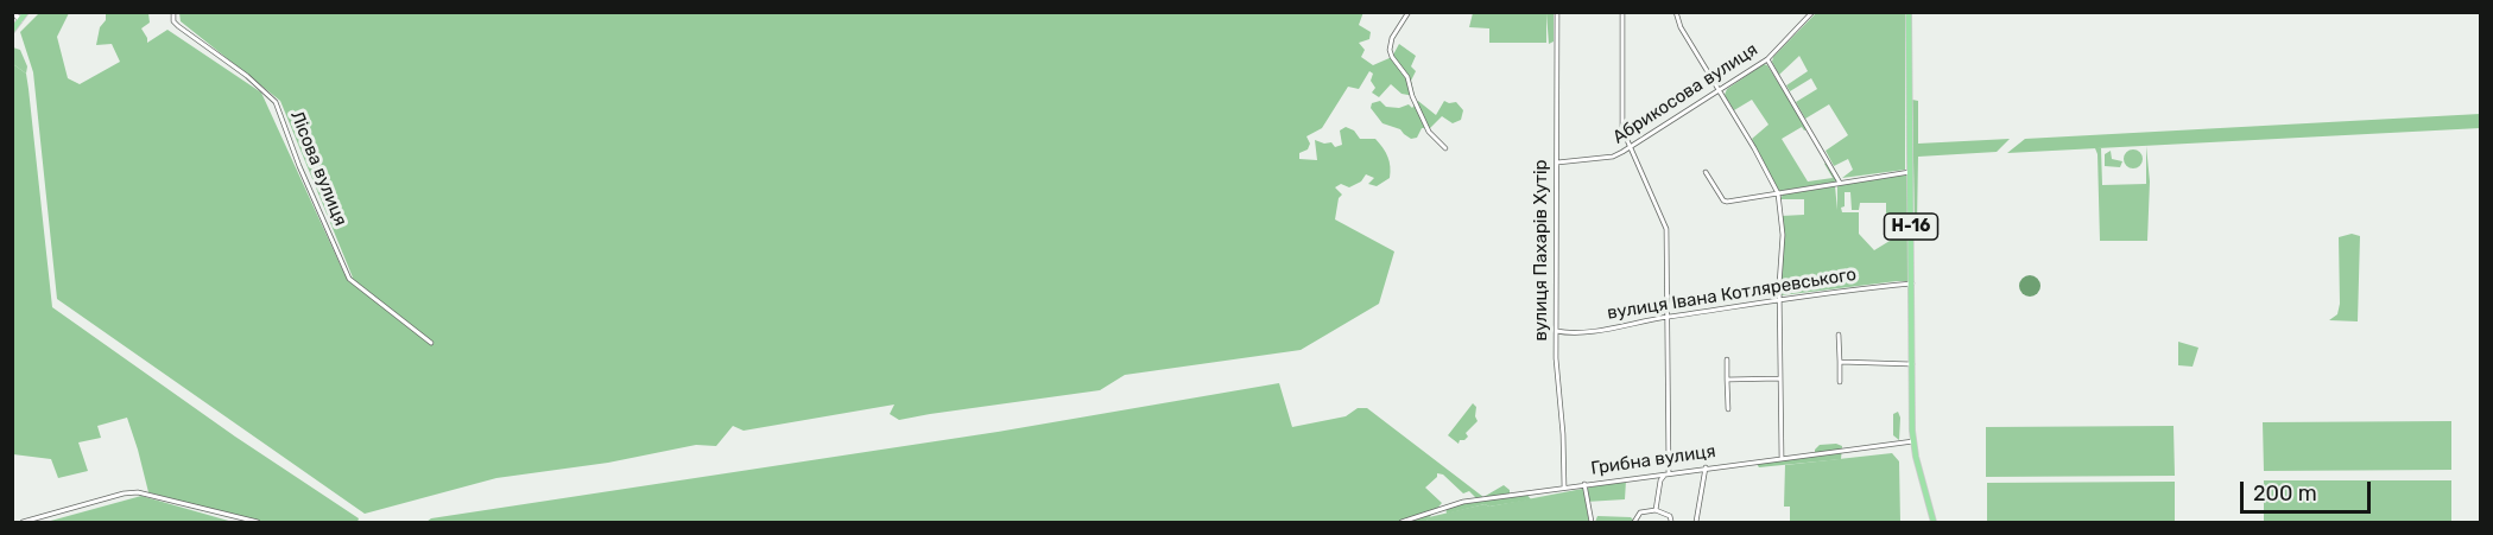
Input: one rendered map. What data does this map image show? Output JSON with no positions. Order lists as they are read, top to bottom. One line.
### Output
{"streets":{"main road":["Н-16"],"street":["Абрикосова вулиця","Лісова вулиця","вулиця Пахарів Хутір","вулиця Івана Котляревського","Грибна вулиця"]},"crossings":[["Абрикосова вулиця","вулиця Пахарів Хутір"],["Н-16","вулиця Івана Котляревського"],["Н-16","Грибна вулиця"],["вулиця Пахарів Хутір","вулиця Івана Котляревського"],["вулиця Пахарів Хутір","Грибна вулиця"]],"scale_bar":"200 m"}
